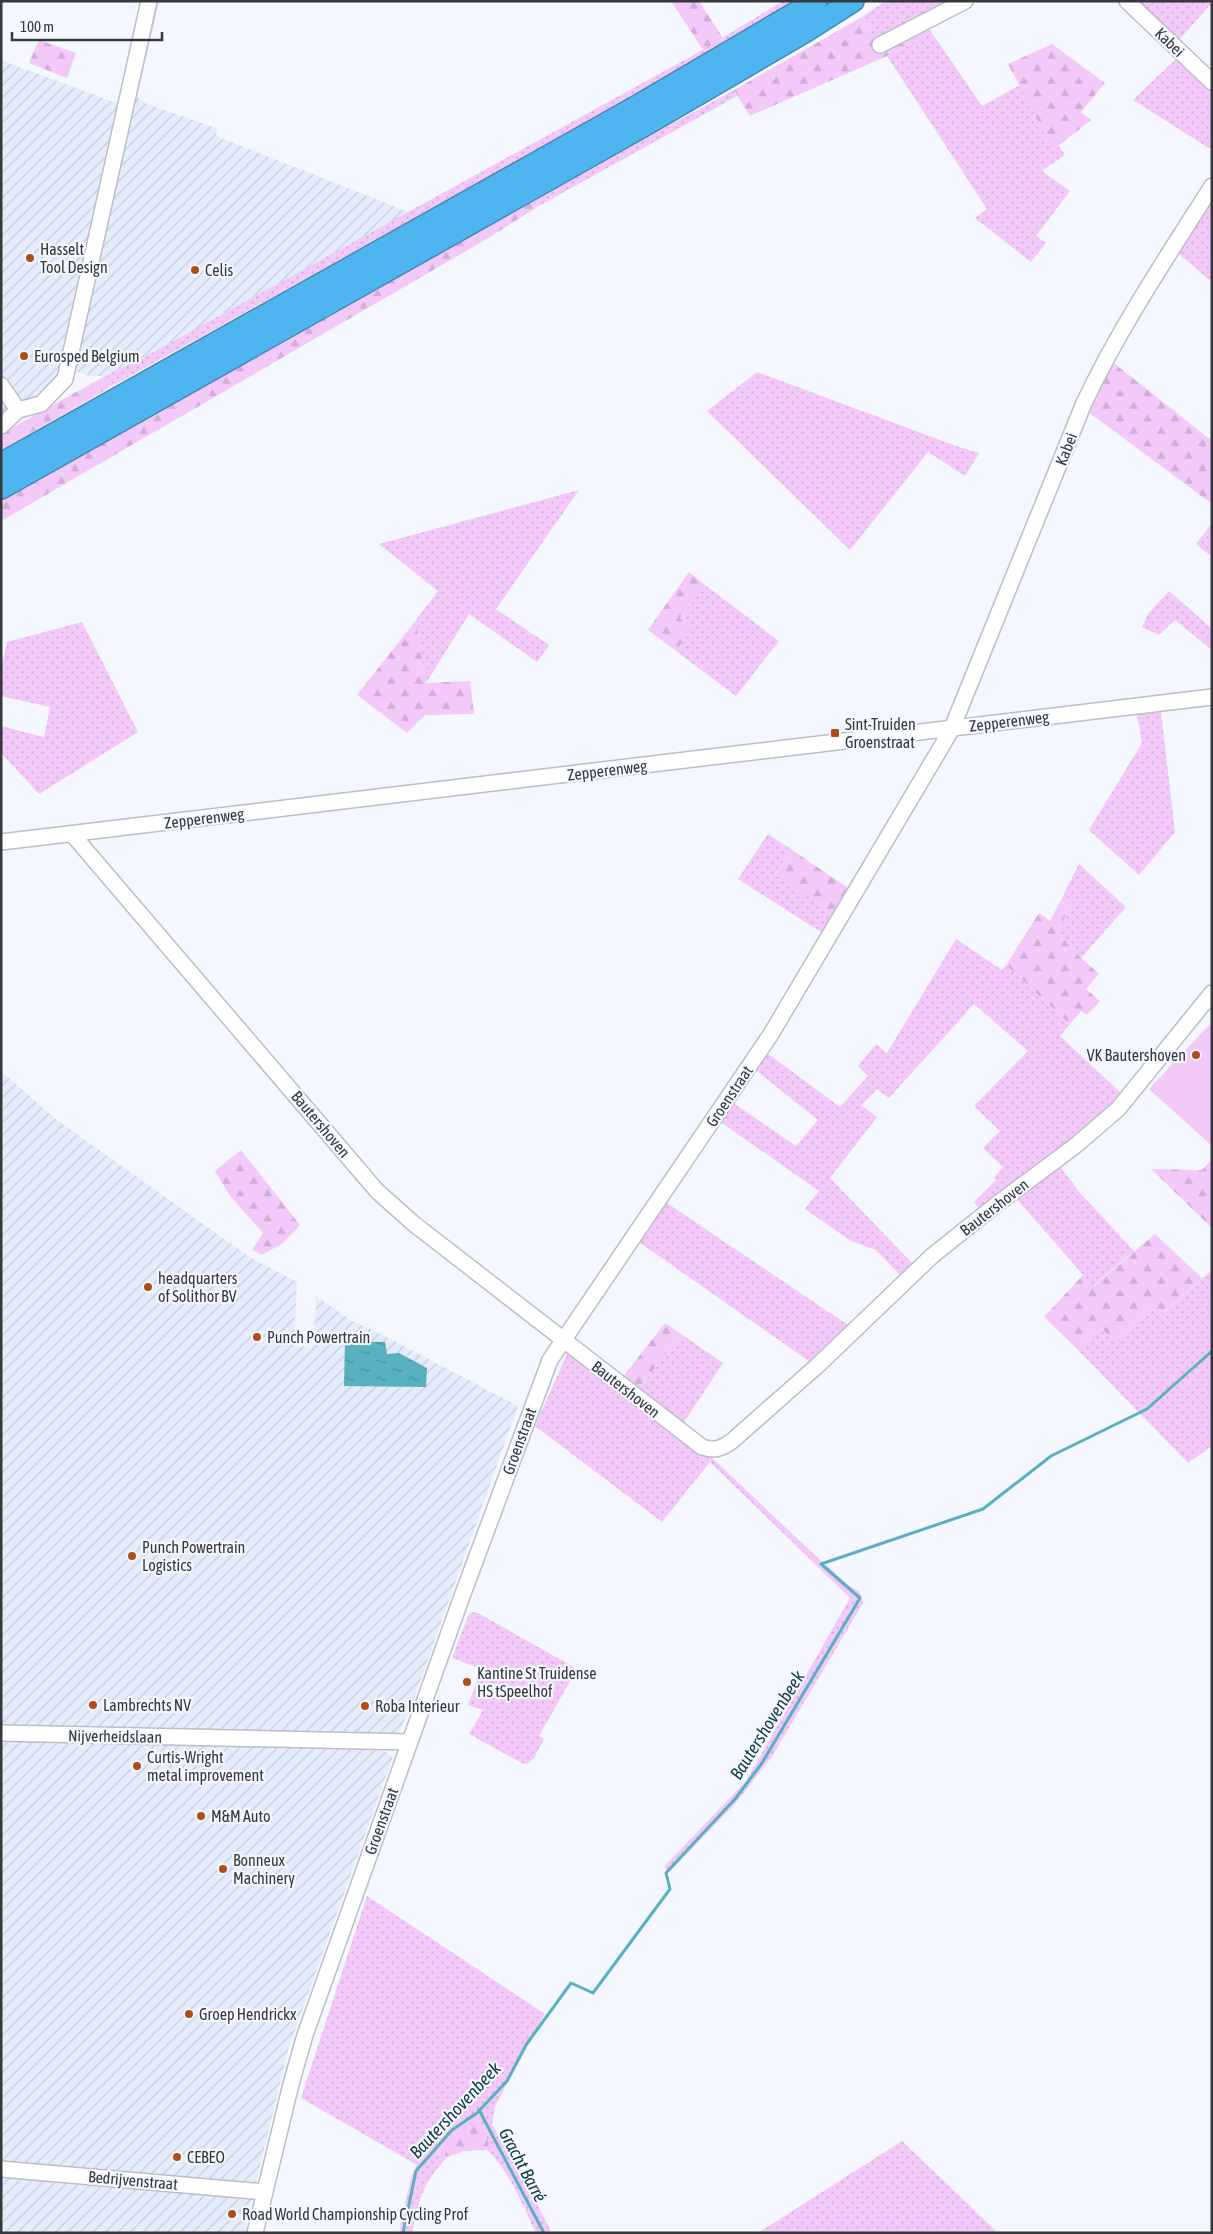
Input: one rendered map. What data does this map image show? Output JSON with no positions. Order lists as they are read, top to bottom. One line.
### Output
{"streets":{"street":["Kabei","Zepperenweg","Groenstraat","Bautershoven","Nijverheidslaan","Bedrijvenstraat"]},"crossings":[["Kabei","Zepperenweg"],["Kabei","Groenstraat"],["Zepperenweg","Groenstraat"],["Zepperenweg","Bautershoven"],["Groenstraat","Bautershoven"],["Groenstraat","Nijverheidslaan"],["Groenstraat","Bedrijvenstraat"]],"water":["Bautershovenbeek","Gracht Barré"],"places":{"other":["Hasselt Tool Design","Celis","Eurosped Belgium","VK Bautershoven","headquarters of Solithor BV","Punch Powertrain","Punch Powertrain Logistics","Kantine St Truidense HS tSpeelhof","Lambrechts NV","Roba Interieur","Curtis-Wright metal improvement","M&M Auto","Bonneux Machinery","Groep Hendrickx","CEBEO","Road World Championship Cycling Prof"],"transit":["Sint-Truiden Groenstraat"]},"scale_bar":"100 m"}
